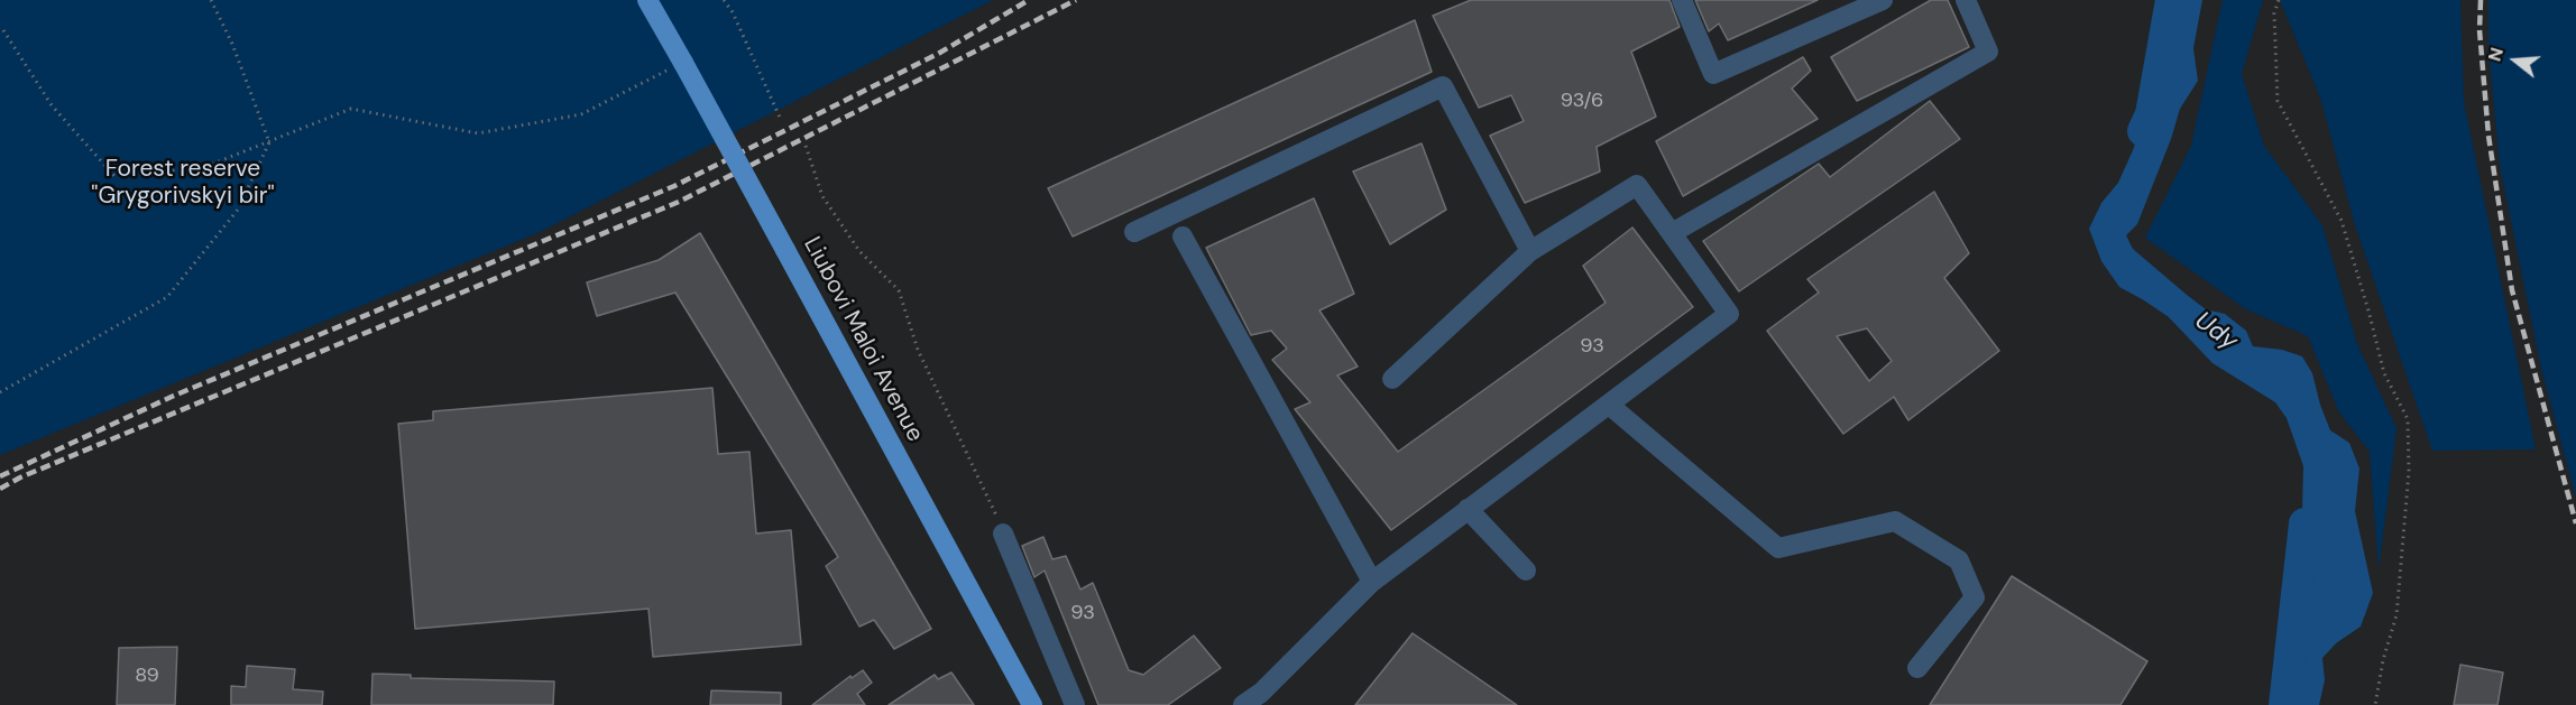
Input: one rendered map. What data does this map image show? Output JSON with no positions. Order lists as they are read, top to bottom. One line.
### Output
{"streets":{"main road":["Liubovi Maloi Avenue"]},"water":["Udy"],"parks":["Forest reserve \"Grygorivskyi bir\""],"house_numbers":["93/6","93","93","89"],"north":"left"}
